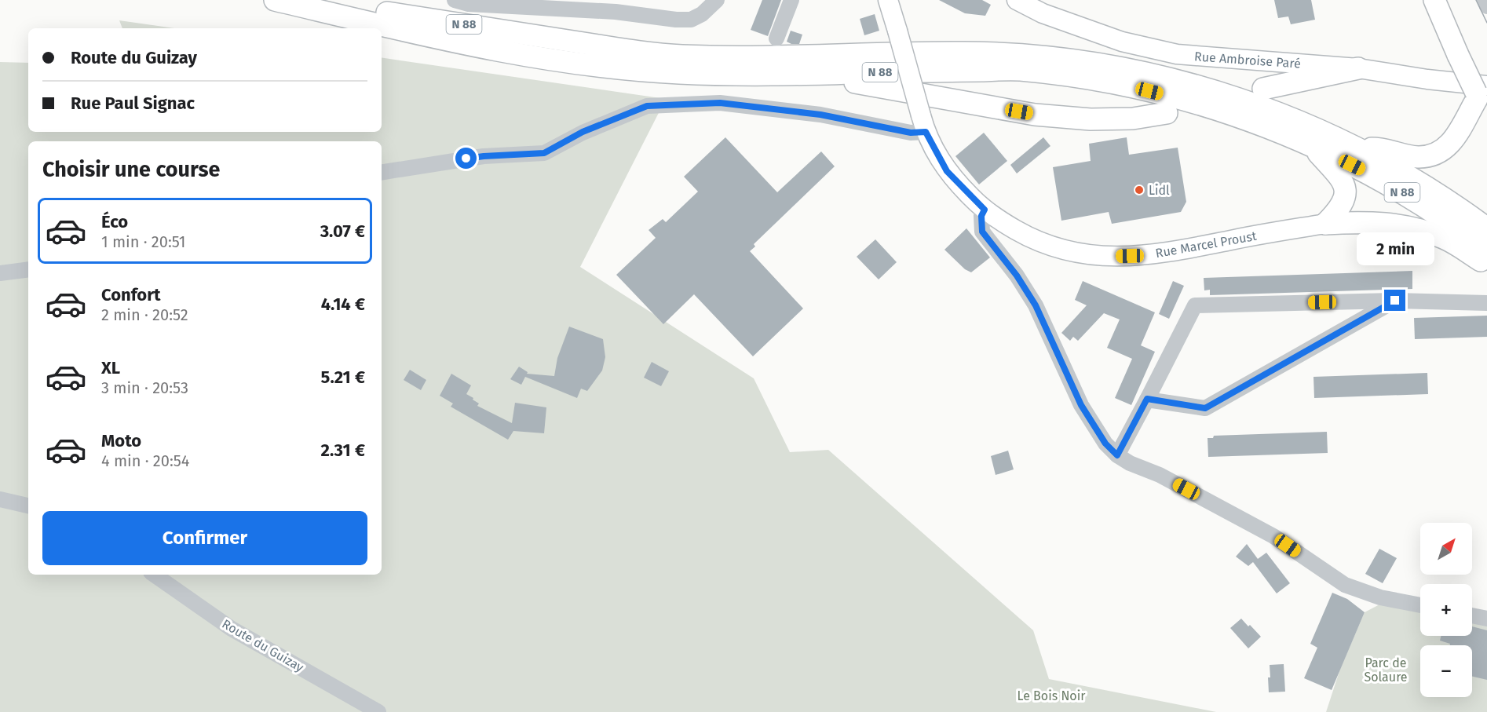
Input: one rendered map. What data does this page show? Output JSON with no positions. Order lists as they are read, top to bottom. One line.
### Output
{"streets":{"highway":["N 88"],"main road":["Rue Ambroise Paré","Rue Marcel Proust"],"street":["Route du Guizay"]},"parks":["Parc de Solaure","Le Bois Noir"],"places":["Lidl"],"north":"top right","page":{"banner":["Route du Guizay","Rue Paul Signac"],"heading":"Choisir une course","list":[{"name":"Éco","note":"1 min · 20:51","value":"3.07 €"},{"name":"Confort","note":"2 min · 20:52","value":"4.14 €"},{"name":"XL","note":"3 min · 20:53","value":"5.21 €"},{"name":"Moto","note":"4 min · 20:54","value":"2.31 €"}],"bubble":"2 min","buttons":"Confirmer","map_buttons":["+","−"]}}
